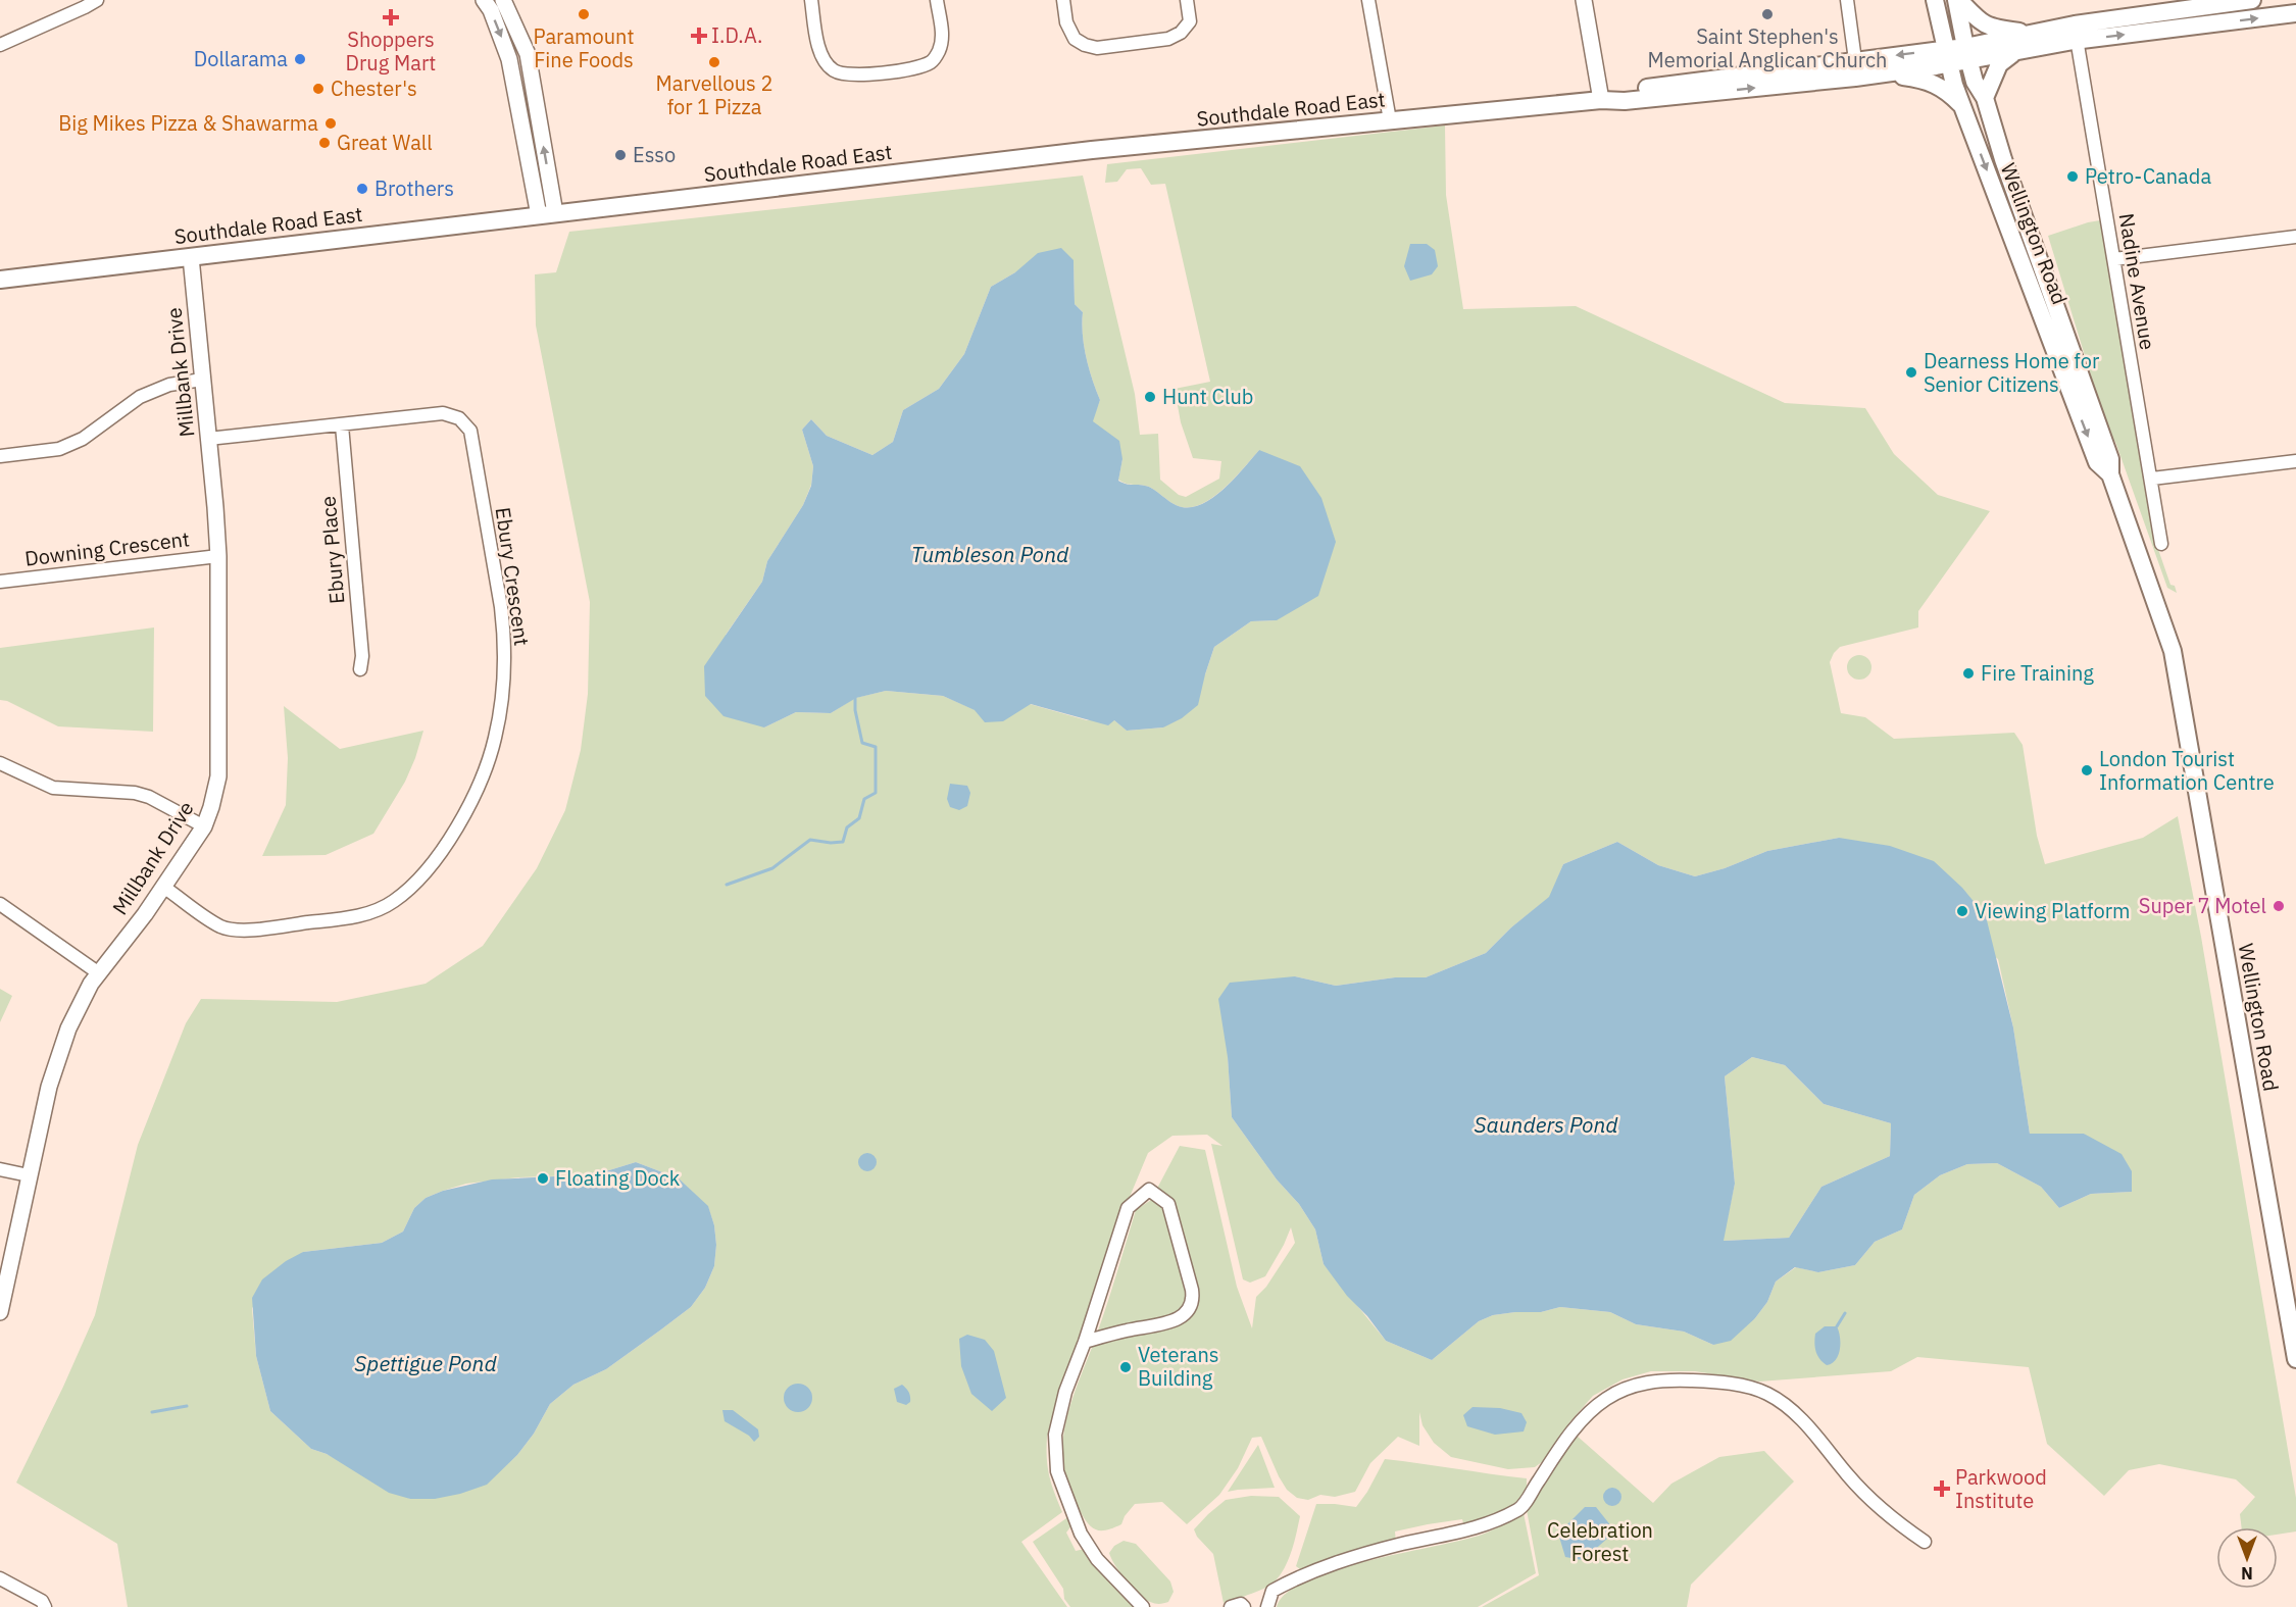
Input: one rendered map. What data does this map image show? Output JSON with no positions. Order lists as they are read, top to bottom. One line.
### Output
{"streets":{"main road":["Southdale Road East","Wellington Road"],"street":["Nadine Avenue","Millbank Drive","Downing Crescent","Ebury Place","Ebury Crescent"]},"crossings":[["Southdale Road East","Wellington Road"],["Southdale Road East","Nadine Avenue"],["Southdale Road East","Millbank Drive"],["Millbank Drive","Downing Crescent"],["Millbank Drive","Ebury Crescent"],["Ebury Place","Ebury Crescent"]],"water":["Tumbleson Pond","Saunders Pond","Spettigue Pond"],"parks":["Celebration Forest"],"places":{"other":["Paramount Fine Foods","Saint Stephen's Memorial Anglican Church","Dollarama","Marvellous 2 for 1 Pizza","Chester's","Big Mikes Pizza & Shawarma","Great Wall","Esso","Petro-Canada","Brothers","Dearness Home for Senior Citizens","Hunt Club","Fire Training","London Tourist Information Centre","Super 7 Motel","Viewing Platform","Floating Dock","Veterans Building"],"health":["Shoppers Drug Mart","I.D.A.","Parkwood Institute"]},"north":"bottom"}
